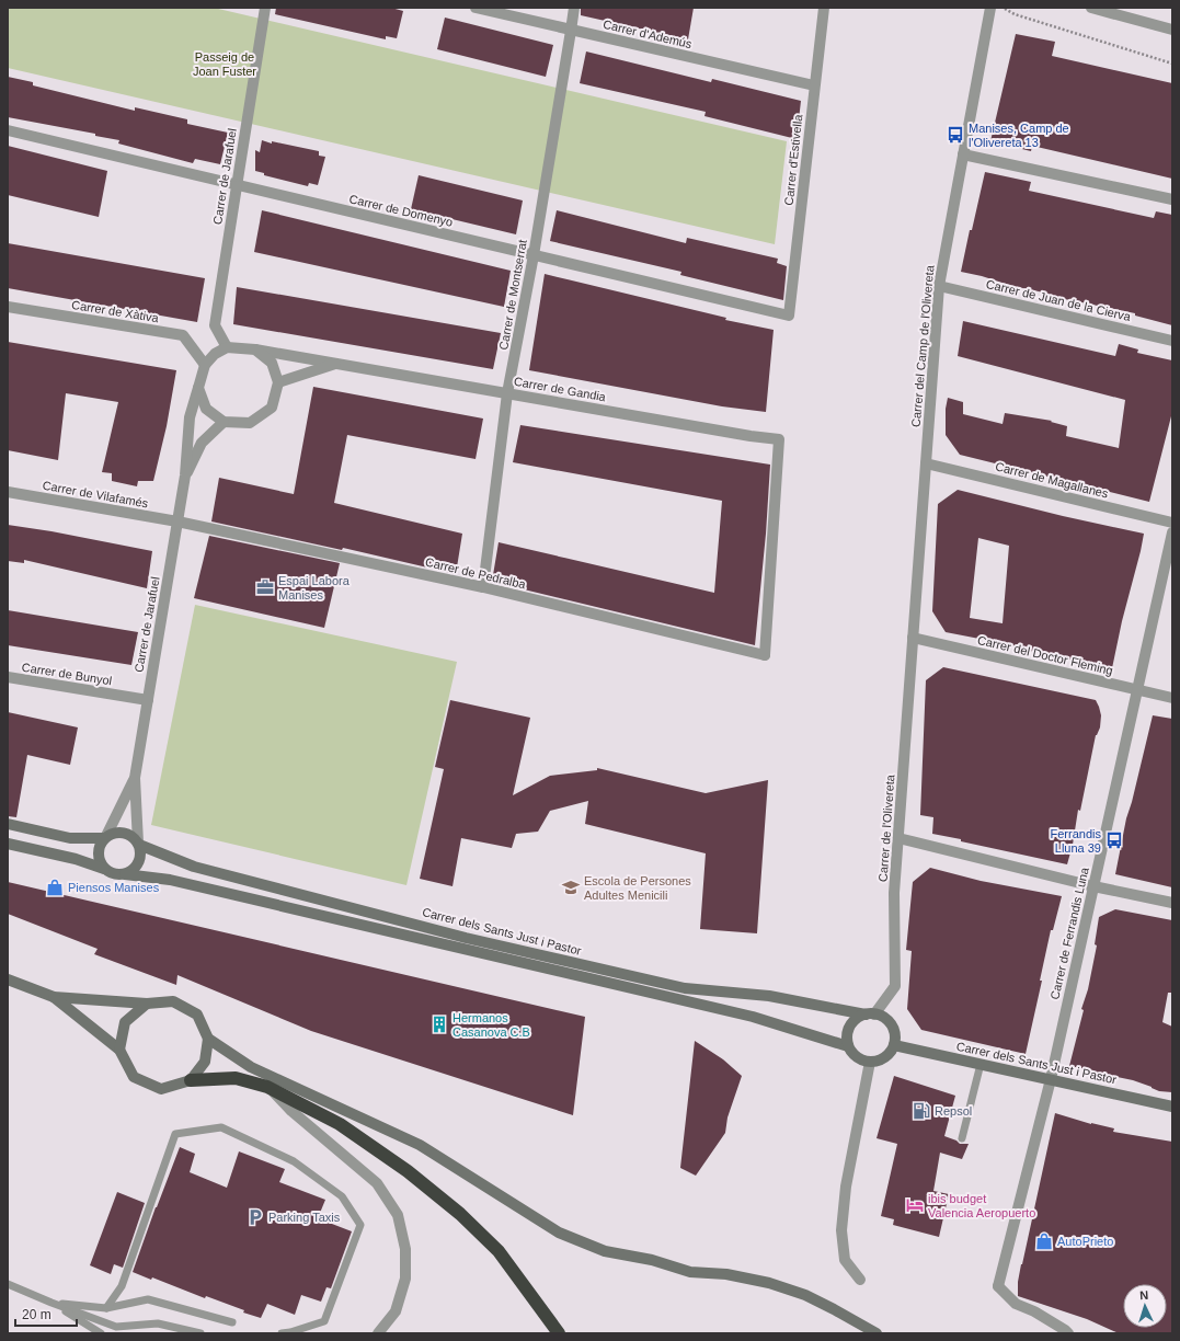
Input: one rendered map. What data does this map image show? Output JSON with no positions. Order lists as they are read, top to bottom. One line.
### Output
{"streets":{"main road":["Carrer dels Sants Just i Pastor"],"street":["Carrer d'Ademús","Carrer d'Estivella","Carrer de Jarafuel","Carrer de Domenyo","Carrer de Montserrat","Carrer de Juan de la Cierva","Carrer de Xàtiva","Carrer del Camp de l'Olivereta","Carrer de Gandia","Carrer de Magallanes","Carrer de Vilafamés","Carrer de Pedralba","Carrer del Doctor Fleming","Carrer de Bunyol","Carrer de l'Olivereta","Carrer de Ferrandis Luna"]},"crossings":[["Carrer d'Ademús","Carrer d'Estivella"],["Carrer d'Ademús","Carrer de Montserrat"],["Carrer d'Estivella","Carrer de Domenyo"],["Carrer de Jarafuel","Carrer de Domenyo"],["Carrer de Jarafuel","Carrer de Xàtiva"],["Carrer de Jarafuel","Carrer de Gandia"],["Carrer de Jarafuel","Carrer de Vilafamés"],["Carrer de Jarafuel","Carrer de Pedralba"],["Carrer de Jarafuel","Carrer de Bunyol"],["Carrer de Jarafuel","Carrer dels Sants Just i Pastor"],["Carrer de Domenyo","Carrer de Montserrat"],["Carrer de Montserrat","Carrer de Gandia"],["Carrer de Montserrat","Carrer de Pedralba"],["Carrer de Juan de la Cierva","Carrer del Camp de l'Olivereta"],["Carrer de Xàtiva","Carrer de Gandia"],["Carrer del Camp de l'Olivereta","Carrer de Magallanes"],["Carrer del Camp de l'Olivereta","Carrer del Doctor Fleming"],["Carrer del Camp de l'Olivereta","Carrer de l'Olivereta"],["Carrer de Gandia","Carrer de Pedralba"],["Carrer de Vilafamés","Carrer de Pedralba"],["Carrer del Doctor Fleming","Carrer de l'Olivereta"],["Carrer del Doctor Fleming","Carrer de Ferrandis Luna"],["Carrer de l'Olivereta","Carrer dels Sants Just i Pastor"],["Carrer dels Sants Just i Pastor","Carrer de Ferrandis Luna"]],"parks":["Passeig de Joan Fuster"],"places":{"bus stop":["Manises, Camp de l'Olivereta 13","Ferrandis Lluna 39"],"office":["Espai Labora Manises"],"shop":["Piensos Manises","AutoPrieto"],"school or university":["Escola de Persones Adultes Menicili"],"building":["Hermanos Casanova C.B"],"fuel station":["Repsol"],"hotel":["ibis budget Valencia Aeropuerto"],"parking":["Parking Taxis"]},"scale_bar":"20 m","north":"top"}
